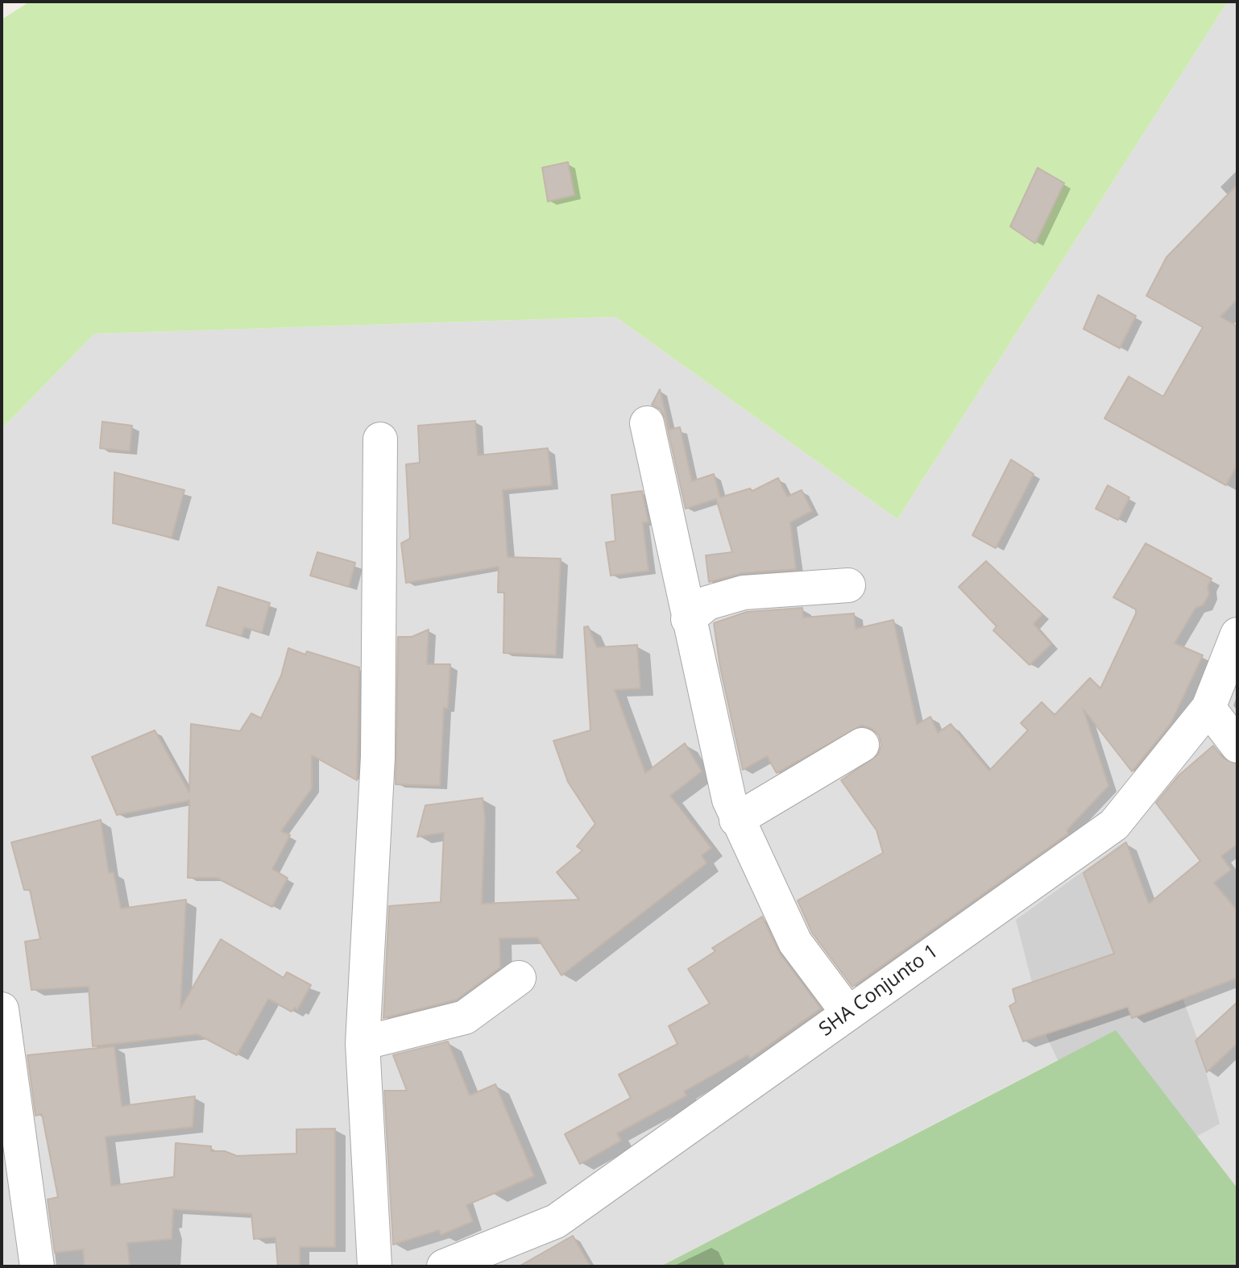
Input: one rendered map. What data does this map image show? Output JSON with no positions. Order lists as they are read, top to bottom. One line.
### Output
{"streets":{"street":["SHA Conjunto 1"]}}
